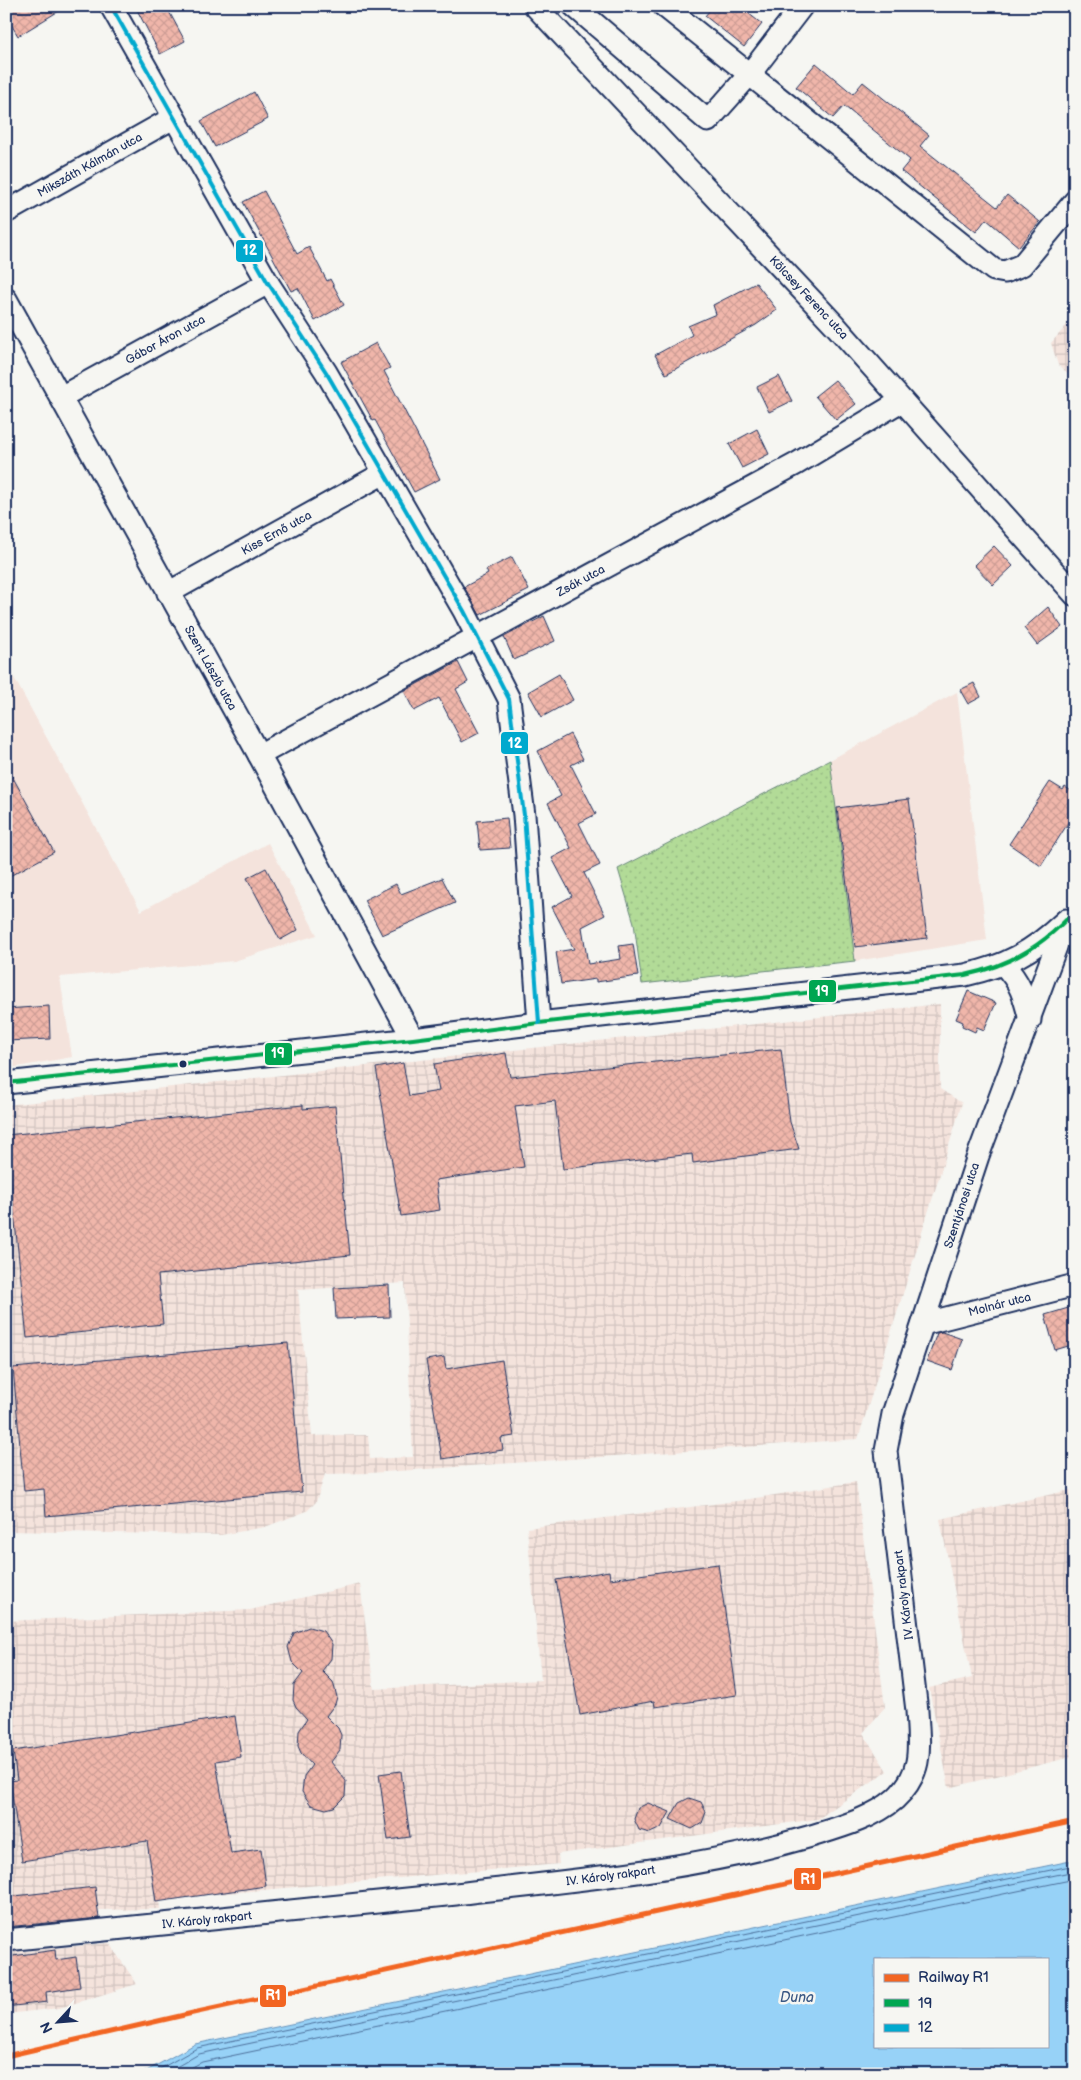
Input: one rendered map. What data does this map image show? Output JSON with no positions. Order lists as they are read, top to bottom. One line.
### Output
{"streets":{"street":["Mikszáth Kálmán utca","Kölcsey Ferenc utca","Gábor Áron utca","Kiss Ernő utca","Zsák utca","Szent László utca","Szentjánosi utca","Molnár utca","IV. Károly rakpart"]},"crossings":[["Kölcsey Ferenc utca","Zsák utca"],["Gábor Áron utca","Szent László utca"],["Kiss Ernő utca","Szent László utca"],["Zsák utca","Szent László utca"],["Szentjánosi utca","Molnár utca"],["Szentjánosi utca","IV. Károly rakpart"]],"water":["Duna"],"lines":["transit line 12","transit line 19","rail line R1"],"legend":["Railway R1","19","12"],"north":"bottom left"}
